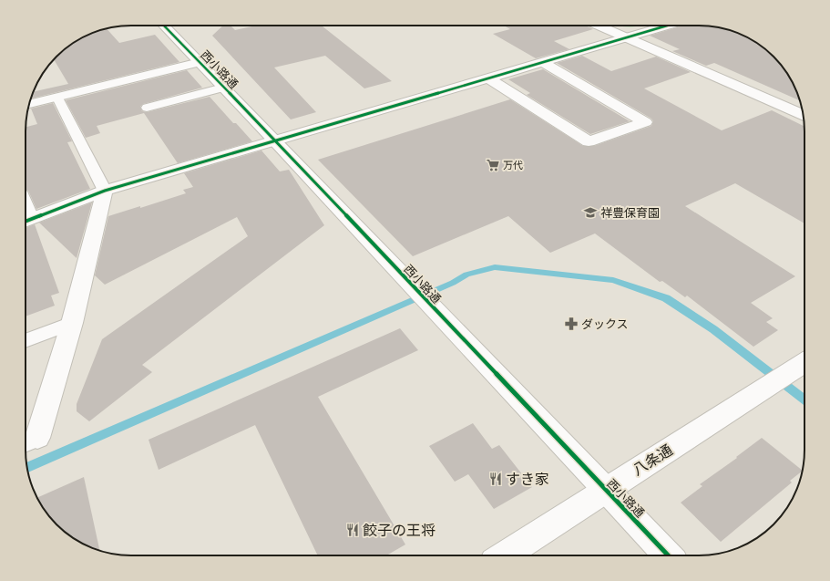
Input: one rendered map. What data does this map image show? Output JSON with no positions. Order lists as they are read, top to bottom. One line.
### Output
{"streets":{"street":["西小路通","八条通"]},"crossings":[["西小路通","八条通"]],"places":{"supermarket":["万代"],"school or university":["祥豊保育園"],"pharmacy":["ダックス"],"restaurant":["すき家","餃子の王将"]}}
